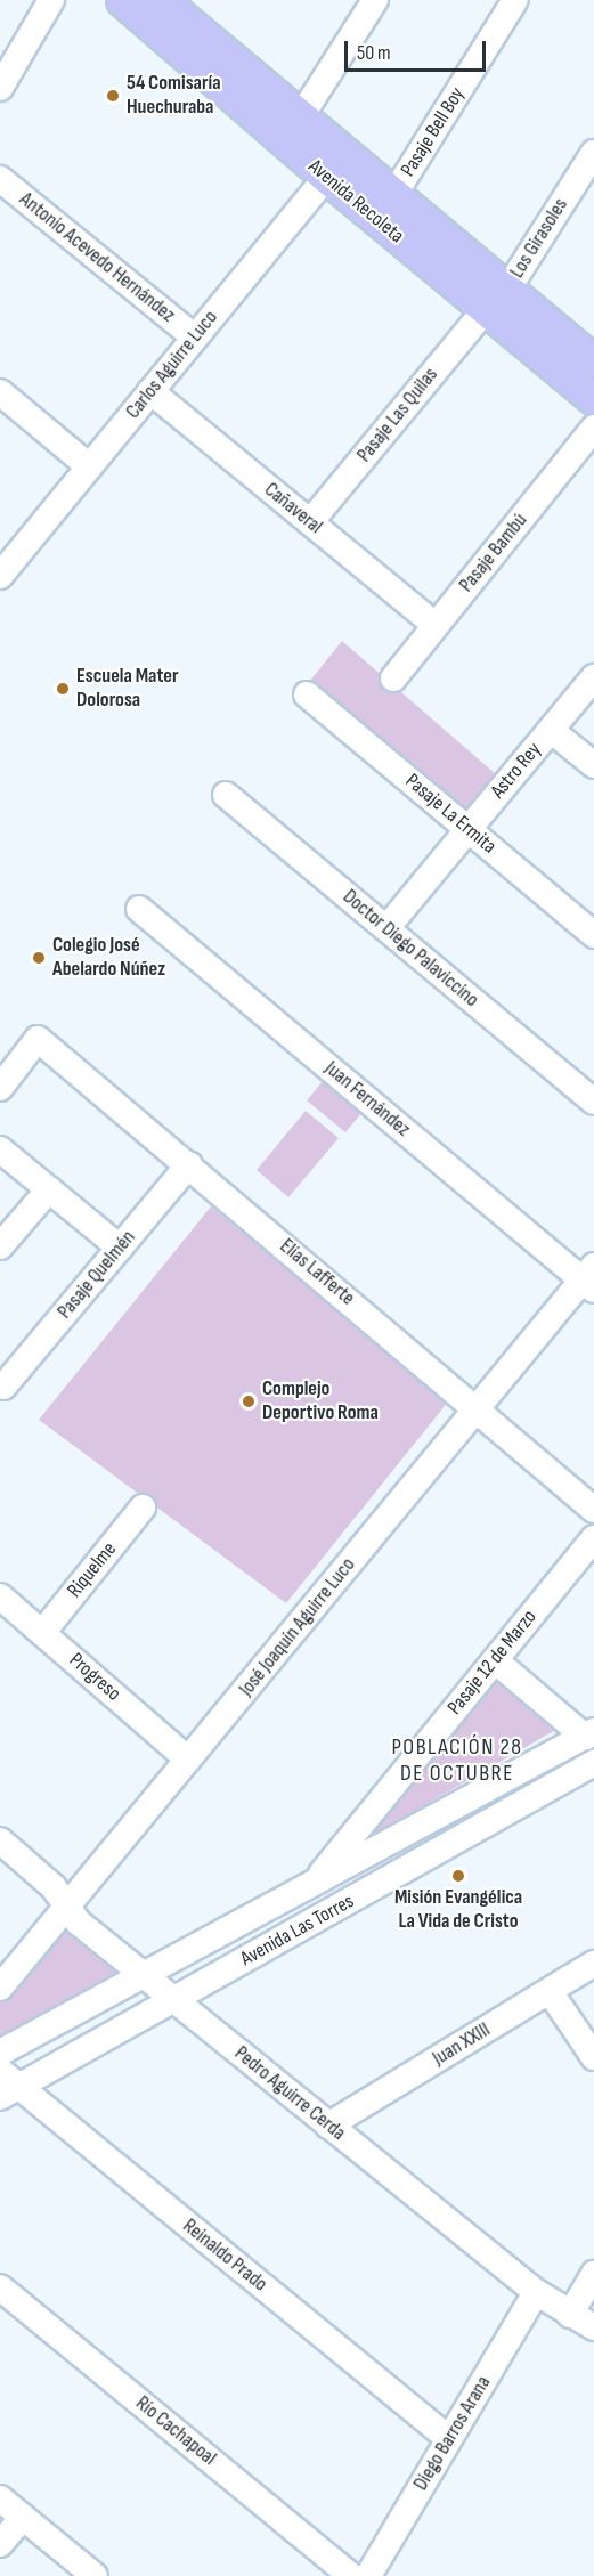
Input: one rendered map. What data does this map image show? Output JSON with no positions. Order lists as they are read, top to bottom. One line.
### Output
{"streets":{"main road":["Avenida Recoleta"],"street":["Pasaje Bell Boy","Los Girasoles","Antonio Acevedo Hernández","Carlos Aguirre Luco","Pasaje Las Quilas","Cañaveral","Pasaje Bambú","Astro Rey","Pasaje La Ermita","Doctor Diego Palaviccino","Juan Fernández","Elías Lafferte","Pasaje Quelmén","Riquelme","José Joaquín Aguirre Luco","Pasaje 12 de Marzo","Progreso","Avenida Las Torres","Juan XXIII","Pedro Aguirre Cerda","Reinaldo Prado","Río Cachapoal","Diego Barros Arana"]},"crossings":[["Pasaje Bell Boy","Avenida Recoleta"],["Avenida Recoleta","Los Girasoles"],["Avenida Recoleta","Carlos Aguirre Luco"],["Avenida Recoleta","Pasaje Las Quilas"],["Los Girasoles","Pasaje Las Quilas"],["Antonio Acevedo Hernández","Carlos Aguirre Luco"],["Carlos Aguirre Luco","Cañaveral"],["Pasaje Las Quilas","Cañaveral"],["Cañaveral","Pasaje Bambú"],["Astro Rey","Pasaje La Ermita"],["Astro Rey","Doctor Diego Palaviccino"],["Juan Fernández","José Joaquín Aguirre Luco"],["Elías Lafferte","Pasaje Quelmén"],["Elías Lafferte","José Joaquín Aguirre Luco"],["Riquelme","Progreso"],["José Joaquín Aguirre Luco","Progreso"],["José Joaquín Aguirre Luco","Pedro Aguirre Cerda"],["Pasaje 12 de Marzo","Avenida Las Torres"],["Avenida Las Torres","Pedro Aguirre Cerda"],["Avenida Las Torres","Reinaldo Prado"],["Juan XXIII","Pedro Aguirre Cerda"],["Pedro Aguirre Cerda","Diego Barros Arana"],["Reinaldo Prado","Diego Barros Arana"]],"districts":["POBLACIÓN 28 DE OCTUBRE"],"places":["54 Comisaría Huechuraba","Escuela Mater Dolorosa","Colegio José Abelardo Núñez","Complejo Deportivo Roma","Misión Evangélica La Vida de Cristo"],"scale_bar":"50 m"}
